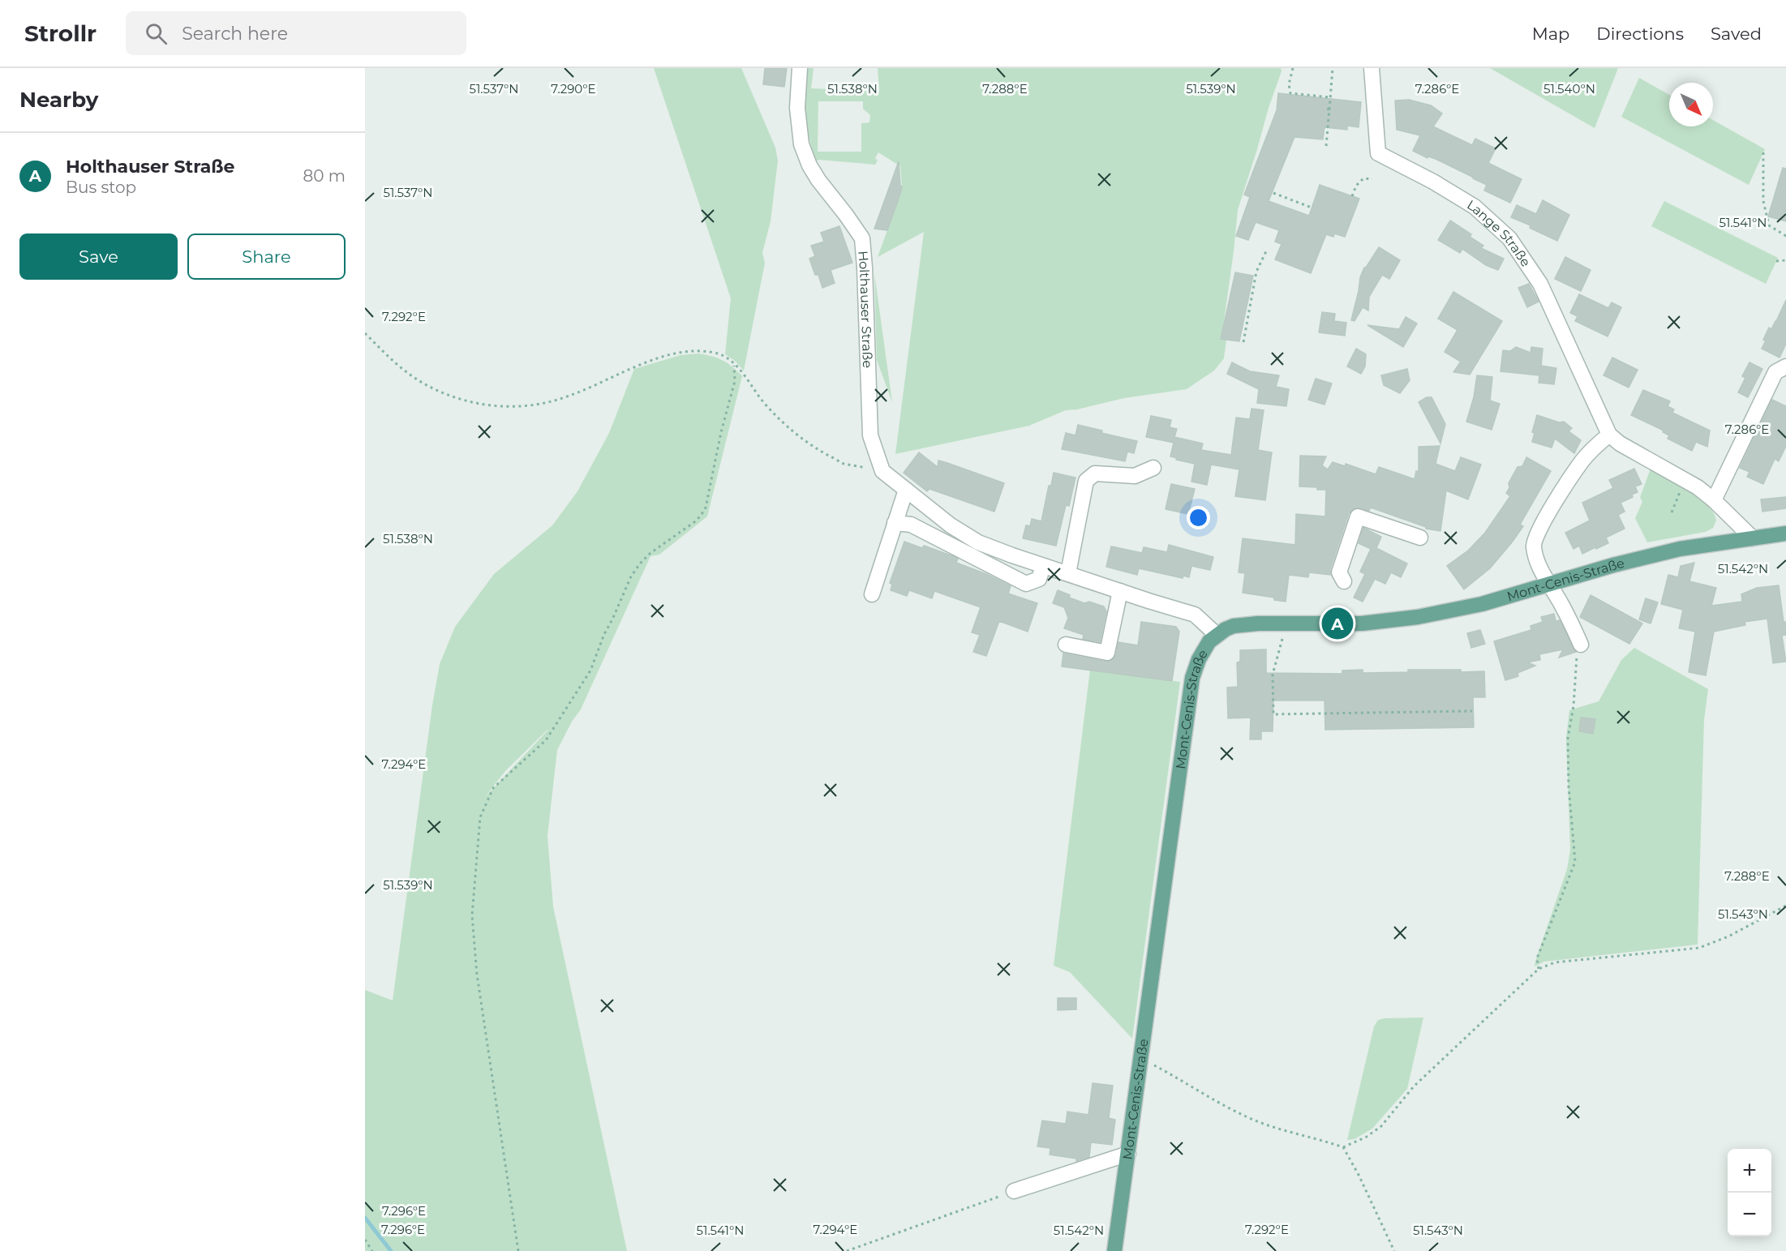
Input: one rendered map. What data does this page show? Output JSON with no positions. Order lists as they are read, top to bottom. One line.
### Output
{"streets":{"main road":["Mont-Cenis-Straße"],"street":["Lange Straße","Holthauser Straße"]},"crossings":[["Lange Straße","Mont-Cenis-Straße"]],"north":"bottom right","page":{"header":"Strollr","search":"Search here","nav":["Map","Directions","Saved"],"heading":"Nearby","list":[{"mark":"A","name":"Holthauser Straße","note":"Bus stop","value":"80 m"}],"buttons":["Save","Share"],"pins":"A","map_buttons":["+","−"]},"coordinates":["51.537°N","51.538°N","51.539°N","51.540°N","7.290°E","7.288°E","7.286°E","51.541°N","7.292°E","51.542°N","7.294°E","51.543°N","7.296°E"]}
